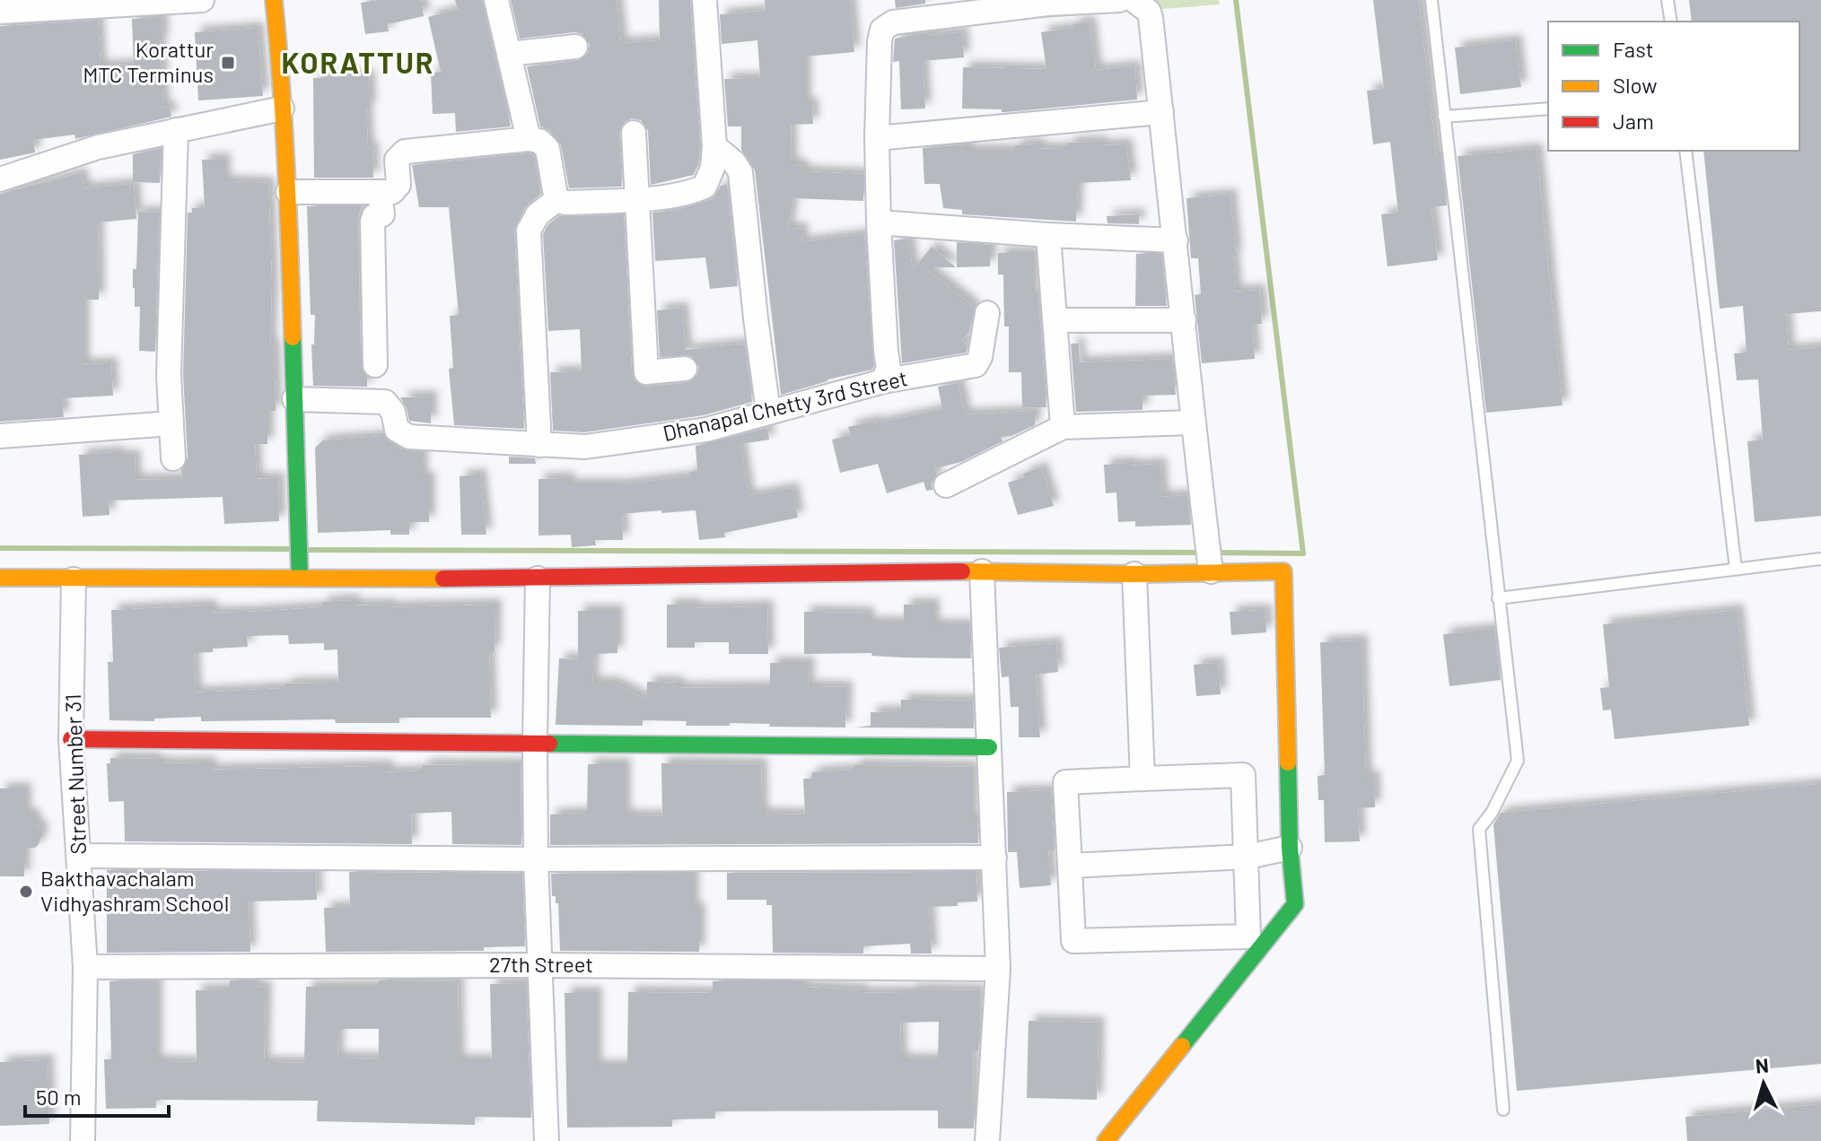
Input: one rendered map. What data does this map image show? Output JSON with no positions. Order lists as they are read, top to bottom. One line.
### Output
{"streets":{"street":["Dhanapal Chetty 3rd Street","Street Number 31","27th Street"]},"crossings":[["Street Number 31","27th Street"]],"districts":["KORATTUR"],"places":{"transit":["Korattur MTC Terminus"],"other":["Bakthavachalam Vidhyashram School"]},"legend":["Fast","Slow","Jam"],"scale_bar":"50 m","north":"top"}
